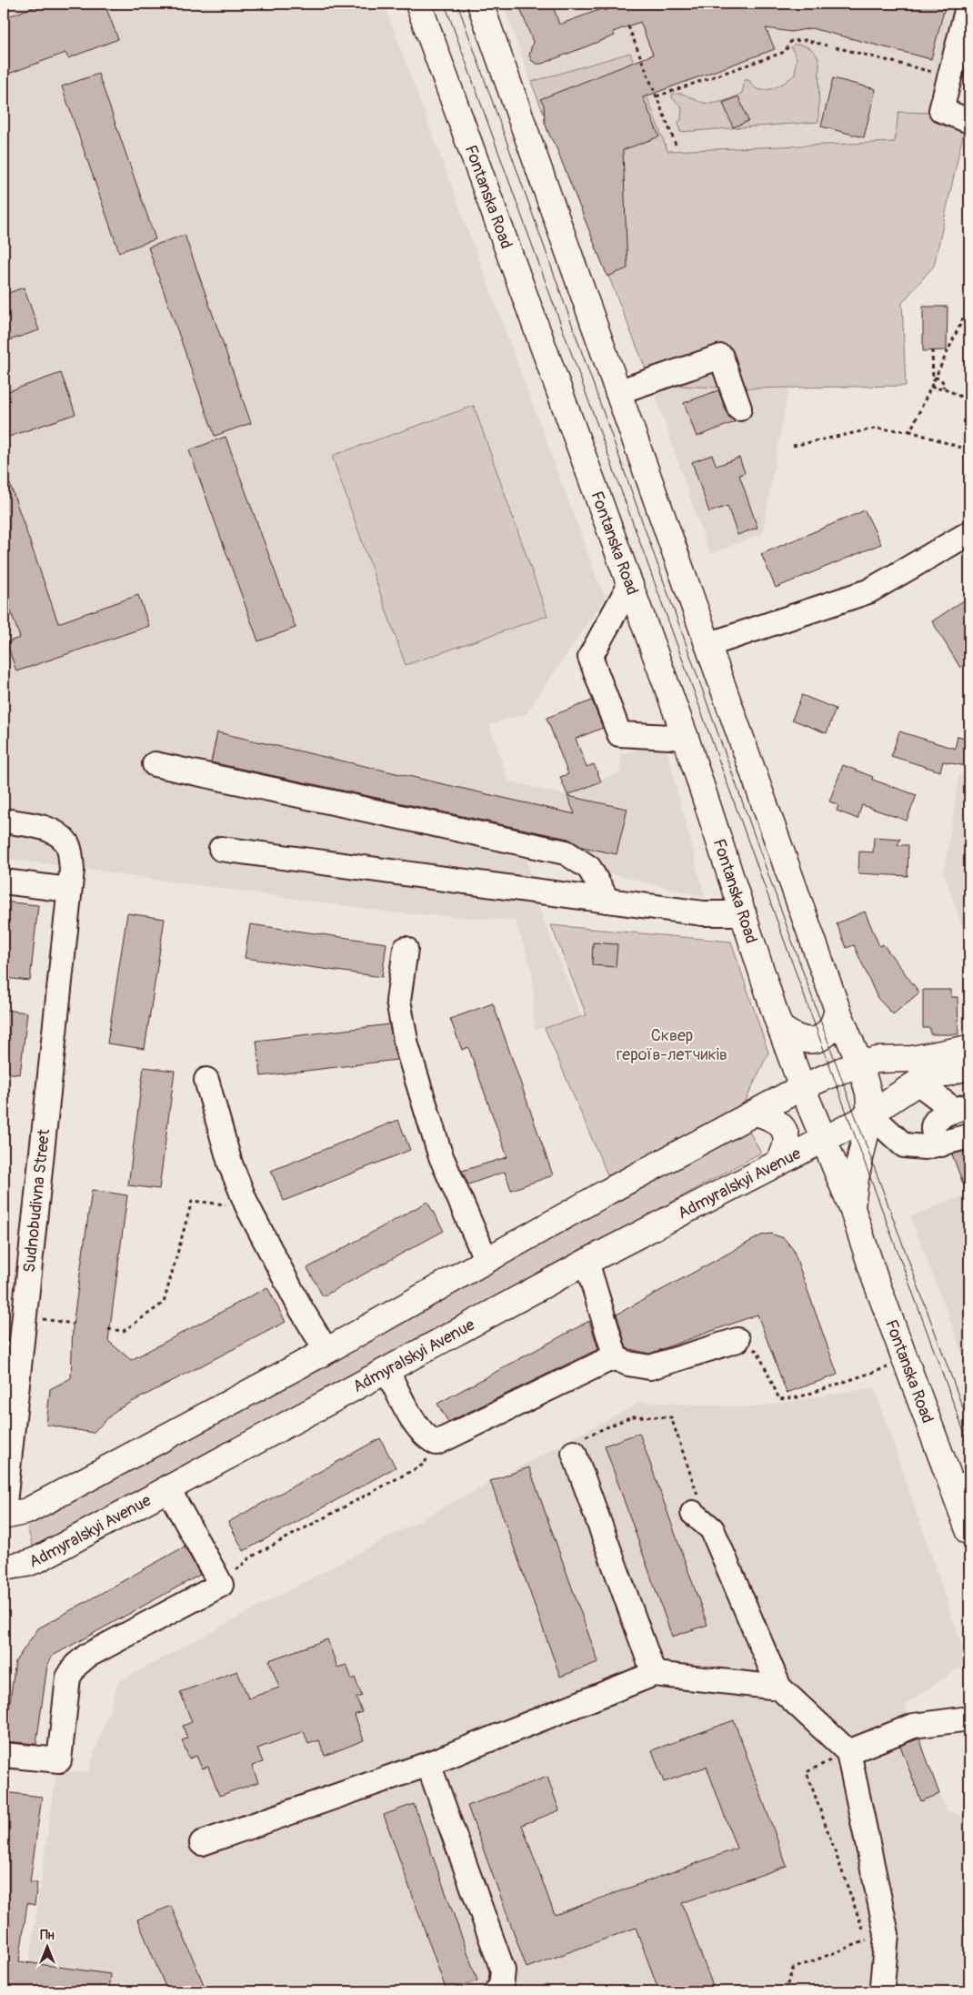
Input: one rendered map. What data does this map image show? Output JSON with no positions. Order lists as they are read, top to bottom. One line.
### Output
{"streets":{"main road":["Fontanska Road","Admyralskyi Avenue"],"street":["Sudnobudivna Street"]},"crossings":[["Fontanska Road","Admyralskyi Avenue"]],"parks":["Сквер героїв-летчиків"],"north":"top"}
